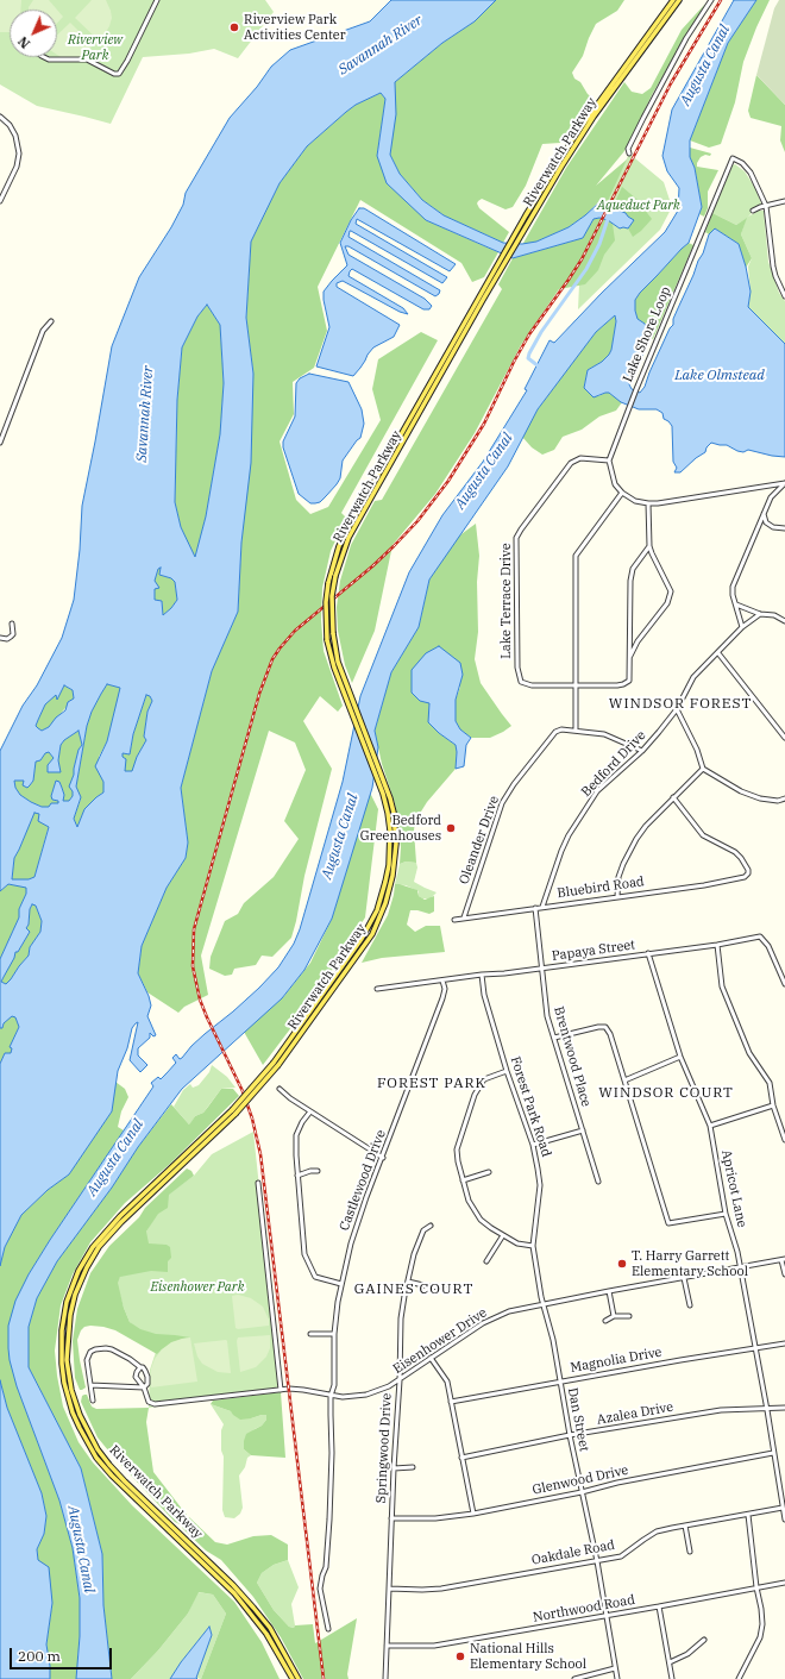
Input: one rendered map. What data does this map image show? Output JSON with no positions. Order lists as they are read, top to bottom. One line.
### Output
{"streets":{"main road":["Riverwatch Parkway"],"street":["Lake Shore Loop","Lake Terrace Drive","Bedford Drive","Oleander Drive","Bluebird Road","Papaya Street","Brentwood Place","Forest Park Road","Castlewood Drive","Apricot Lane","Eisenhower Drive","Magnolia Drive","Azalea Drive","Dan Street","Springwood Drive","Glenwood Drive","Oakdale Road","Northwood Road"]},"crossings":[["Lake Shore Loop","Lake Terrace Drive"],["Bedford Drive","Oleander Drive"],["Bedford Drive","Bluebird Road"],["Oleander Drive","Bluebird Road"],["Bluebird Road","Brentwood Place"],["Papaya Street","Brentwood Place"],["Papaya Street","Forest Park Road"],["Papaya Street","Castlewood Drive"],["Papaya Street","Apricot Lane"],["Forest Park Road","Eisenhower Drive"],["Forest Park Road","Dan Street"],["Castlewood Drive","Eisenhower Drive"],["Apricot Lane","Eisenhower Drive"],["Apricot Lane","Magnolia Drive"],["Apricot Lane","Azalea Drive"],["Apricot Lane","Glenwood Drive"],["Apricot Lane","Oakdale Road"],["Eisenhower Drive","Dan Street"],["Eisenhower Drive","Springwood Drive"],["Magnolia Drive","Dan Street"],["Azalea Drive","Dan Street"],["Dan Street","Glenwood Drive"],["Dan Street","Oakdale Road"],["Dan Street","Northwood Road"],["Springwood Drive","Glenwood Drive"],["Springwood Drive","Oakdale Road"],["Springwood Drive","Northwood Road"]],"districts":["WINDSOR FOREST","FOREST PARK","WINDSOR COURT","GAINES COURT"],"water":["Savannah River","Augusta Canal","Lake Olmstead"],"parks":["Riverview Park","Aqueduct Park","Eisenhower Park"],"places":["Riverview Park Activities Center","Bedford Greenhouses","T. Harry Garrett Elementary School","National Hills Elementary School"],"scale_bar":"200 m","north":"bottom left"}
